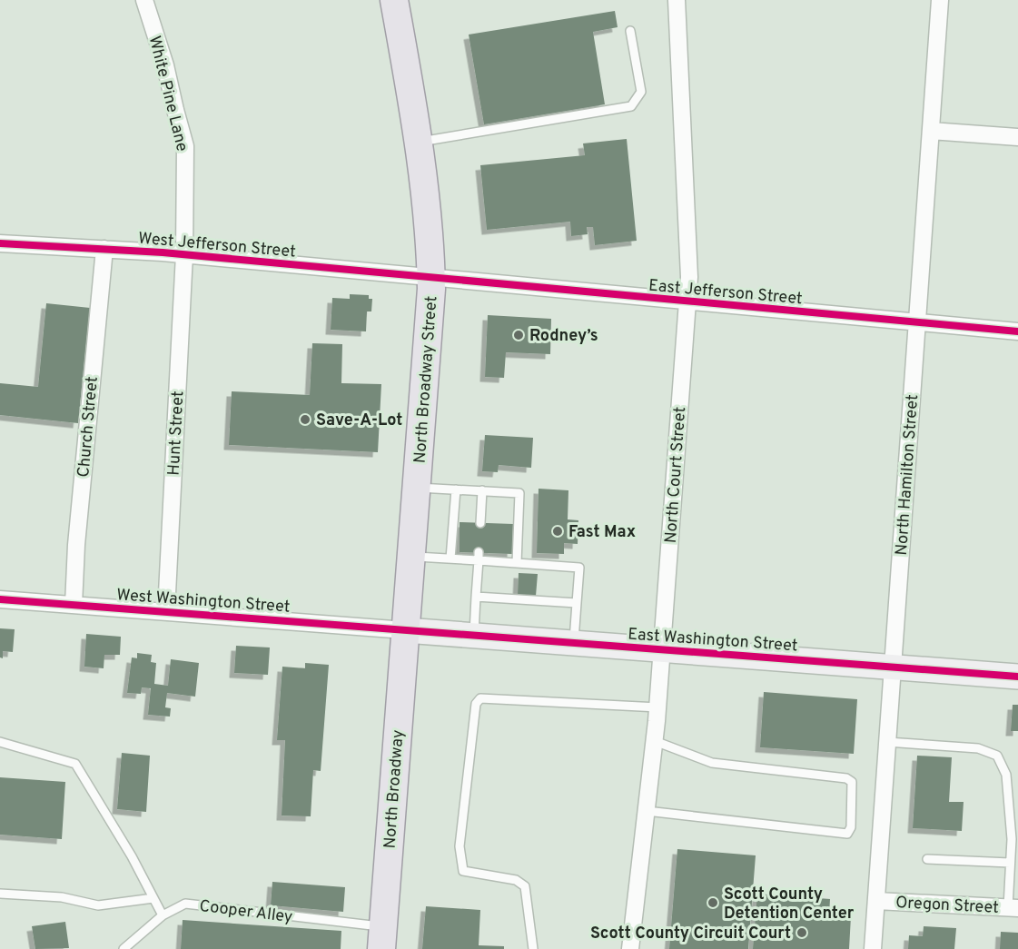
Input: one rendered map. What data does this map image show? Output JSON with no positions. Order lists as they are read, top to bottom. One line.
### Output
{"streets":{"main road":["North Broadway Street","North Broadway"],"street":["White Pine Lane","West Jefferson Street","East Jefferson Street","Church Street","Hunt Street","North Court Street","North Hamilton Street","West Washington Street","East Washington Street","Oregon Street"],"lane":["Cooper Alley"]},"crossings":[["White Pine Lane","West Jefferson Street"],["White Pine Lane","Hunt Street"],["West Jefferson Street","East Jefferson Street"],["West Jefferson Street","North Broadway Street"],["West Jefferson Street","Church Street"],["West Jefferson Street","Hunt Street"],["East Jefferson Street","North Broadway Street"],["East Jefferson Street","North Court Street"],["East Jefferson Street","North Hamilton Street"],["North Broadway Street","West Washington Street"],["North Broadway Street","East Washington Street"],["North Broadway Street","North Broadway"],["Church Street","West Washington Street"],["Hunt Street","West Washington Street"],["North Court Street","East Washington Street"],["North Hamilton Street","East Washington Street"],["North Hamilton Street","Oregon Street"],["West Washington Street","East Washington Street"],["West Washington Street","North Broadway"],["East Washington Street","North Broadway"],["North Broadway","Cooper Alley"]],"places":["Rodney’s","Save-A-Lot","Fast Max","Scott County Detention Center","Scott County Circuit Court"]}
